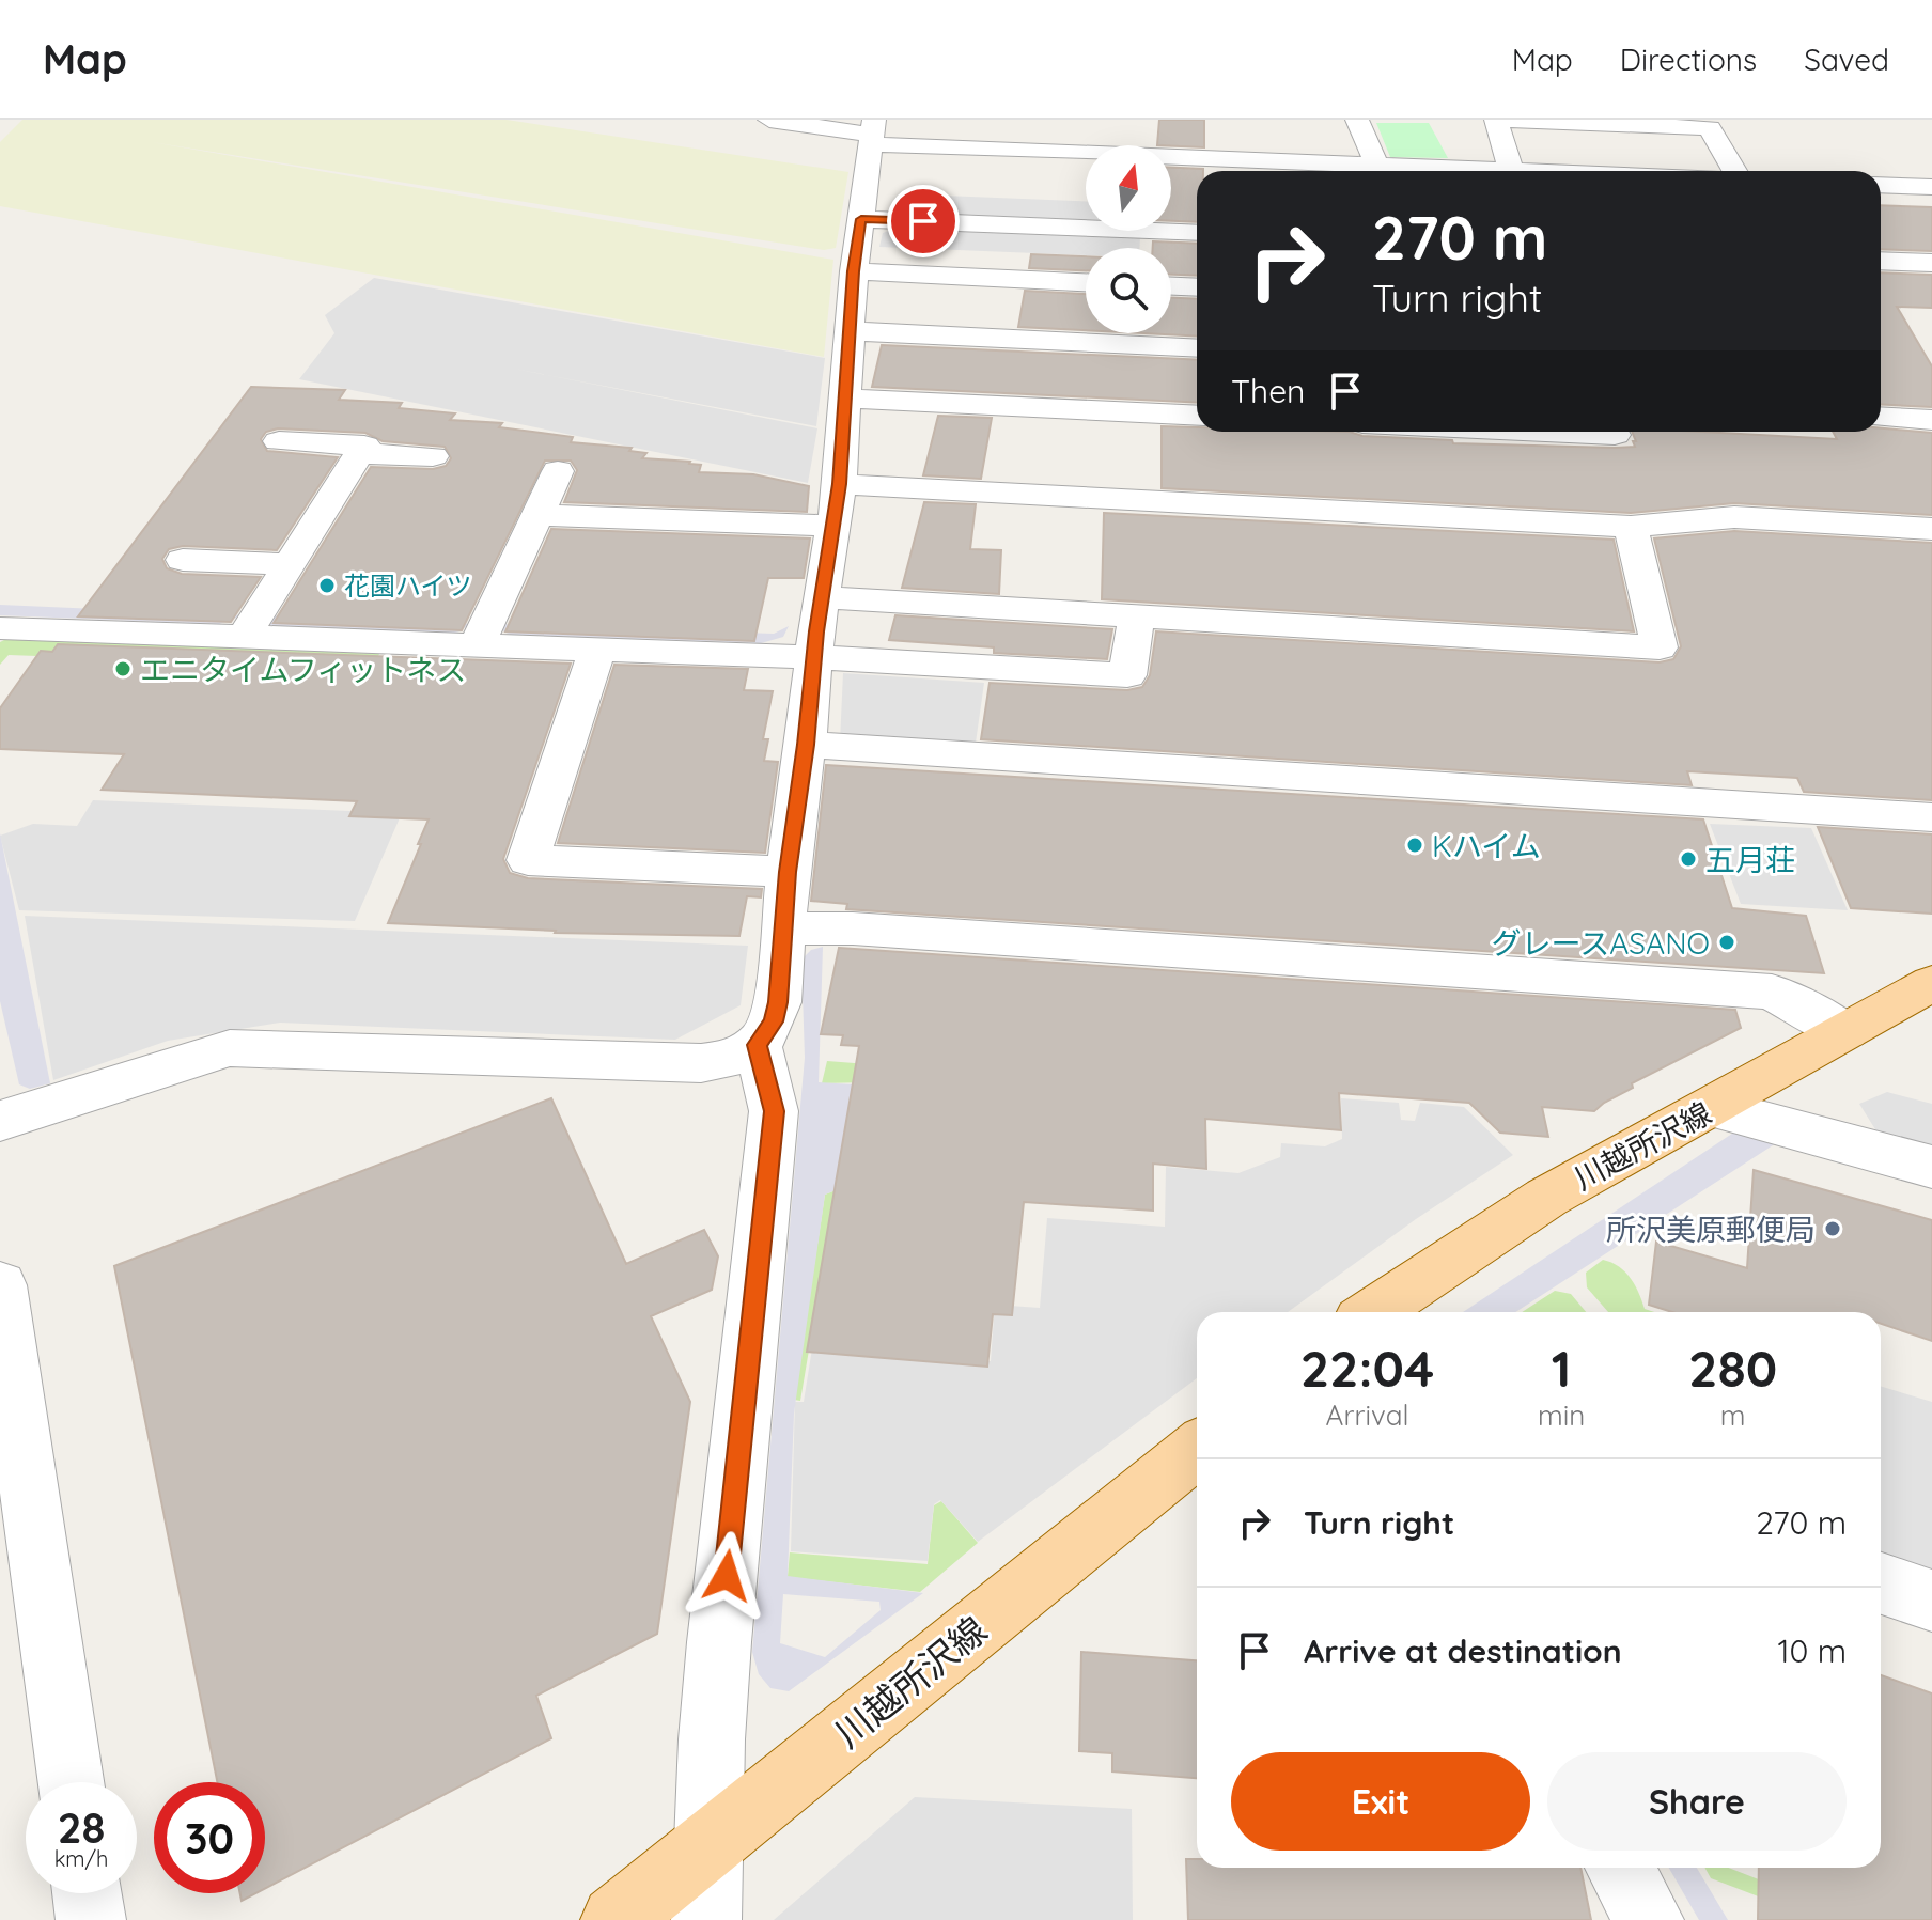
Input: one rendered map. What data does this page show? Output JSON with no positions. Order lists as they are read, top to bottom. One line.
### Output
{"streets":{"main road":["川越所沢線"]},"places":["花園ハイツ","エニタイムフィットネス","Kハイム","五月荘","グレースASANO","所沢美原郵便局"],"north":"top","page":{"header":"Map","nav":["Map","Directions","Saved"],"turn":["270 m","Turn right"],"then":"Then","eta":["22:04","Arrival","1","min","280","m"],"list":[{"name":"Turn right","value":"270 m"},{"name":"Arrive at destination","value":"10 m"}],"buttons":["Exit","Share"],"speed":"28 km/h","limit":"30"}}
